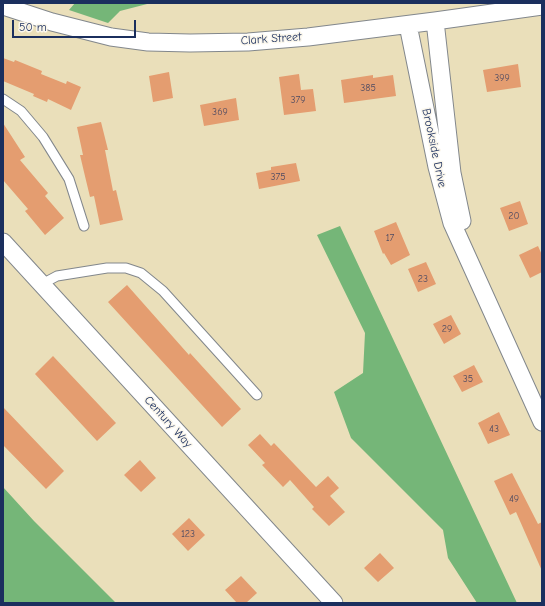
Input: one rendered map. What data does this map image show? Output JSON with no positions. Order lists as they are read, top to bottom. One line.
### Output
{"streets":{"street":["Clark Street","Brookside Drive","Century Way"]},"crossings":[["Clark Street","Brookside Drive"]],"house_numbers":["399","385","379","369","375","20","17","23","29","35","43","49","123"],"scale_bar":"50 m"}
